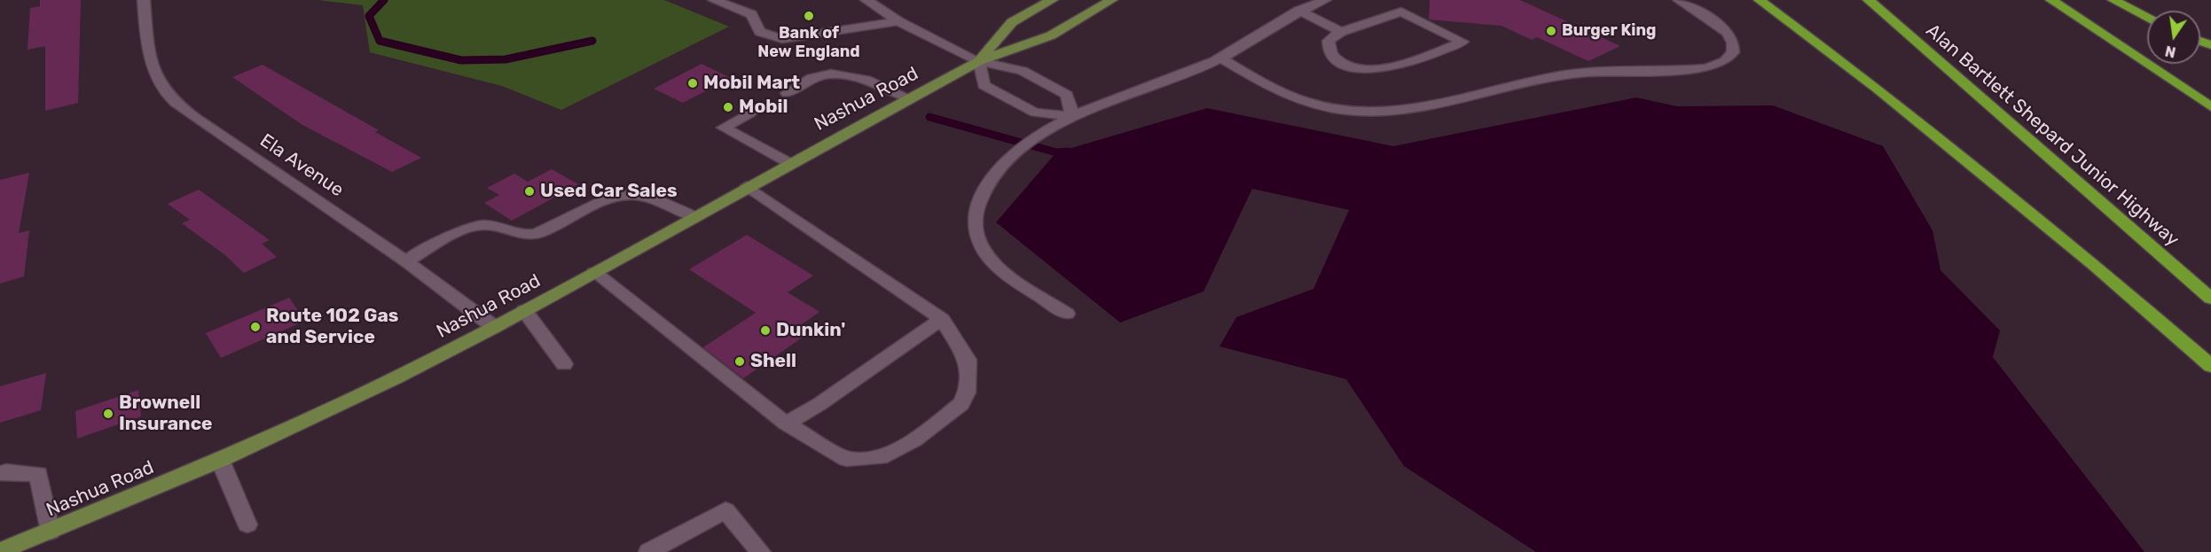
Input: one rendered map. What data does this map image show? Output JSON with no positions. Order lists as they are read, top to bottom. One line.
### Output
{"streets":{"highway":["Alan Bartlett Shepard Junior Highway"],"main road":["Nashua Road"],"street":["Ela Avenue"]},"crossings":[["Nashua Road","Ela Avenue"]],"places":["Bank of New England","Burger King","Mobil Mart","Mobil","Used Car Sales","Route 102 Gas and Service","Dunkin'","Shell","Brownell Insurance"],"north":"bottom"}
